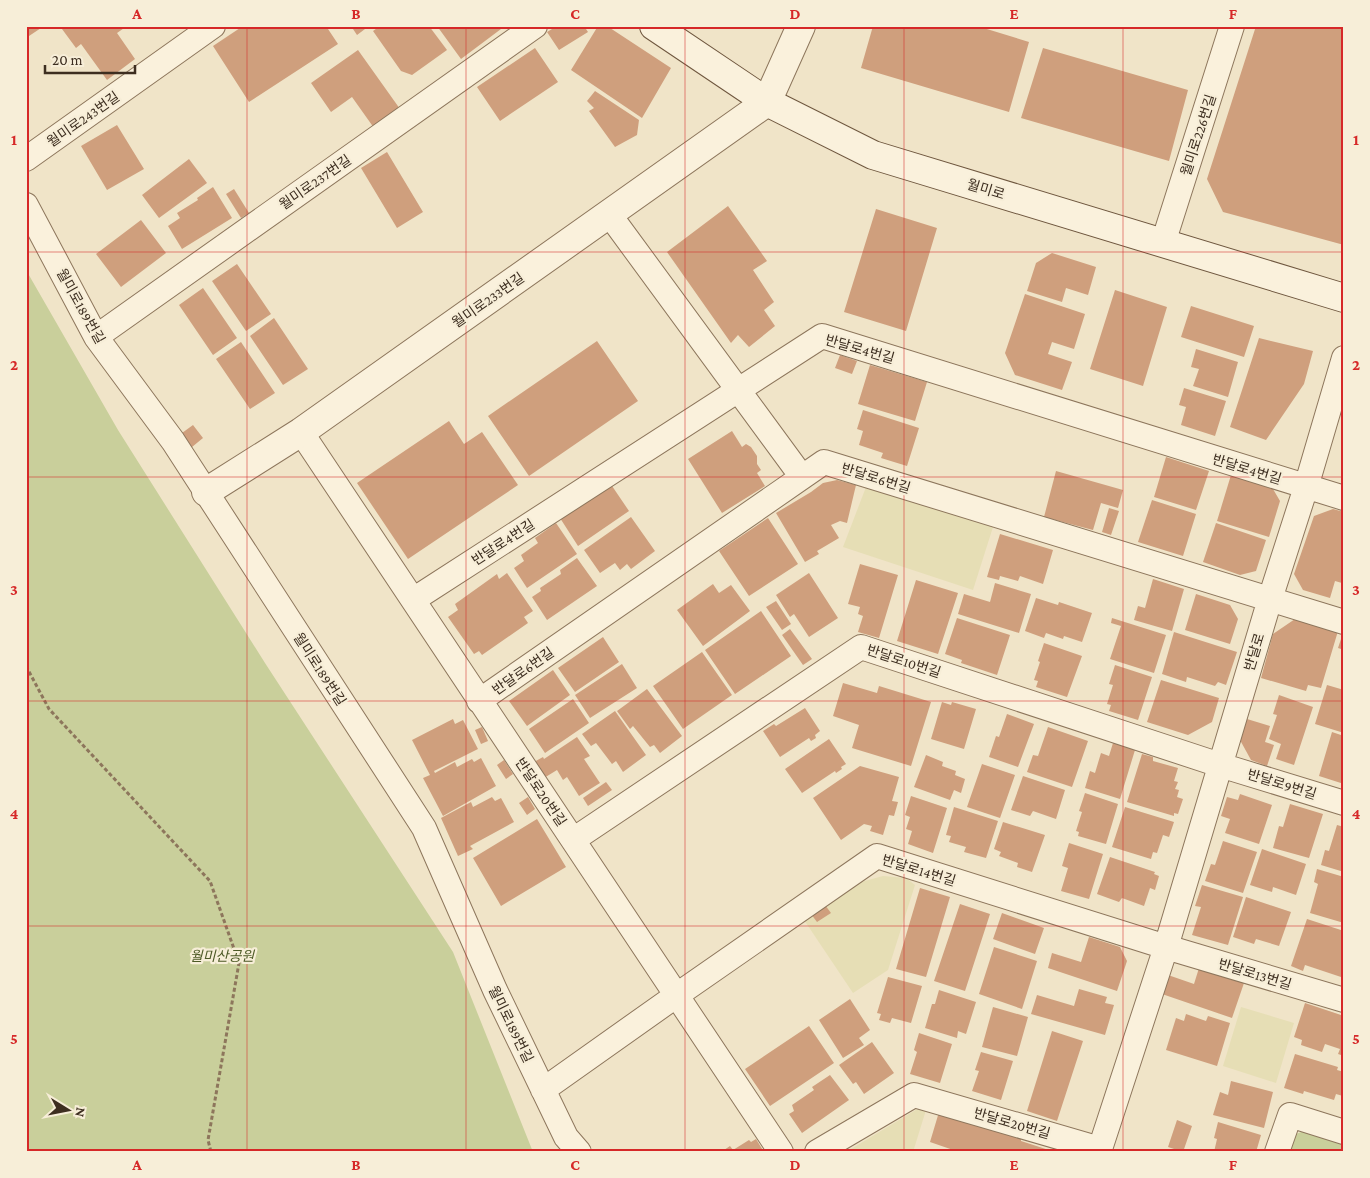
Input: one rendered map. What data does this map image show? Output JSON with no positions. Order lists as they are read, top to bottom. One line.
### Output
{"streets":{"street":["월미로243번길","월미로226번길","월미로237번길","월미로","월미로233번길","월미로189번길","반달로4번길","반달로6번길","반달로","반달로10번길","반달로9번길","반달로20번길","반달로14번길","반달로13번길"]},"crossings":[["월미로226번길","월미로"],["월미로237번길","월미로189번길"],["월미로","월미로233번길"],["월미로233번길","월미로189번길"],["월미로233번길","반달로20번길"],["반달로4번길","반달로"],["반달로4번길","반달로20번길"],["반달로6번길","반달로"],["반달로6번길","반달로20번길"],["반달로","반달로10번길"],["반달로","반달로9번길"],["반달로","반달로20번길"],["반달로","반달로14번길"],["반달로","반달로13번길"],["반달로10번길","반달로9번길"],["반달로10번길","반달로20번길"],["반달로20번길","반달로14번길"],["반달로20번길","반달로13번길"],["반달로14번길","반달로13번길"]],"parks":["월미산공원"],"scale_bar":"20 m","north":"right","grid":{"columns":["A","B","C","D","E","F"],"rows":["1","2","3","4","5"]}}
